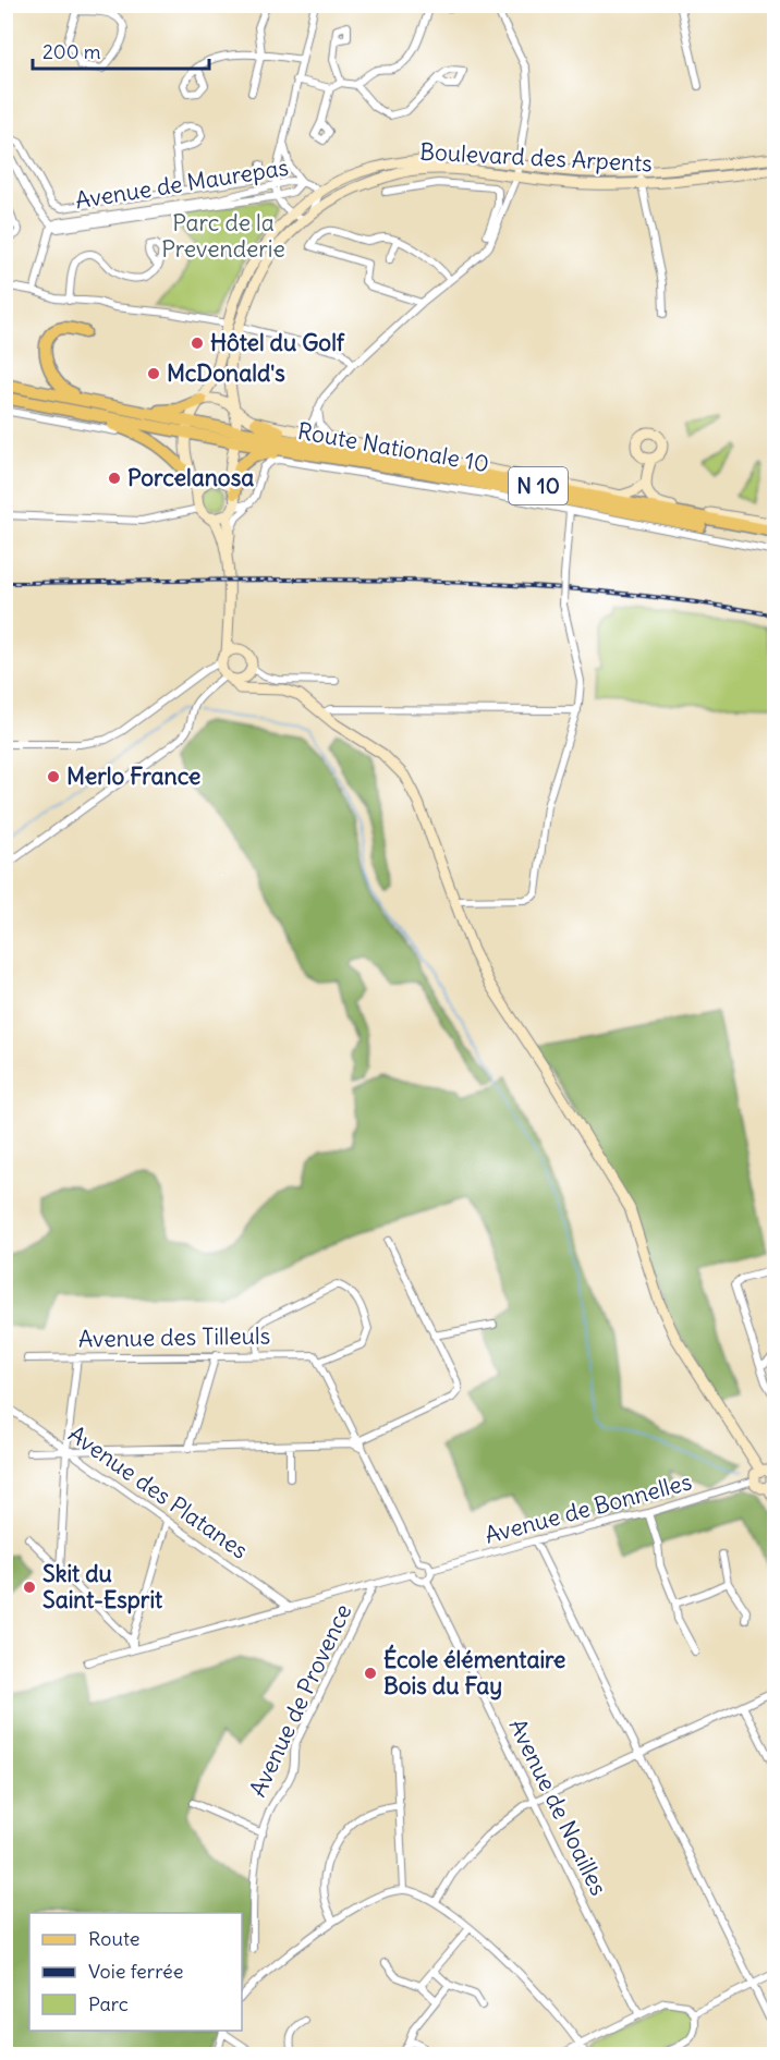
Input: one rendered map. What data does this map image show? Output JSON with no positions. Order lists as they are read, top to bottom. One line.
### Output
{"streets":{"main road":["Route Nationale 10","N 10"],"street":["Boulevard des Arpents","Avenue de Maurepas","Avenue des Tilleuls","Avenue des Platanes","Avenue de Bonnelles","Avenue de Provence","Avenue de Noailles"]},"crossings":[["Boulevard des Arpents","Route Nationale 10"],["Boulevard des Arpents","N 10"],["Route Nationale 10","N 10"],["Avenue de Bonnelles","Avenue de Noailles"]],"parks":["Parc de la Prevenderie"],"places":["Hôtel du Golf","McDonald's","Porcelanosa","Merlo France","Skit du Saint-Esprit","École élémentaire Bois du Fay"],"legend":["Route","Voie ferrée","Parc"],"scale_bar":"200 m"}
